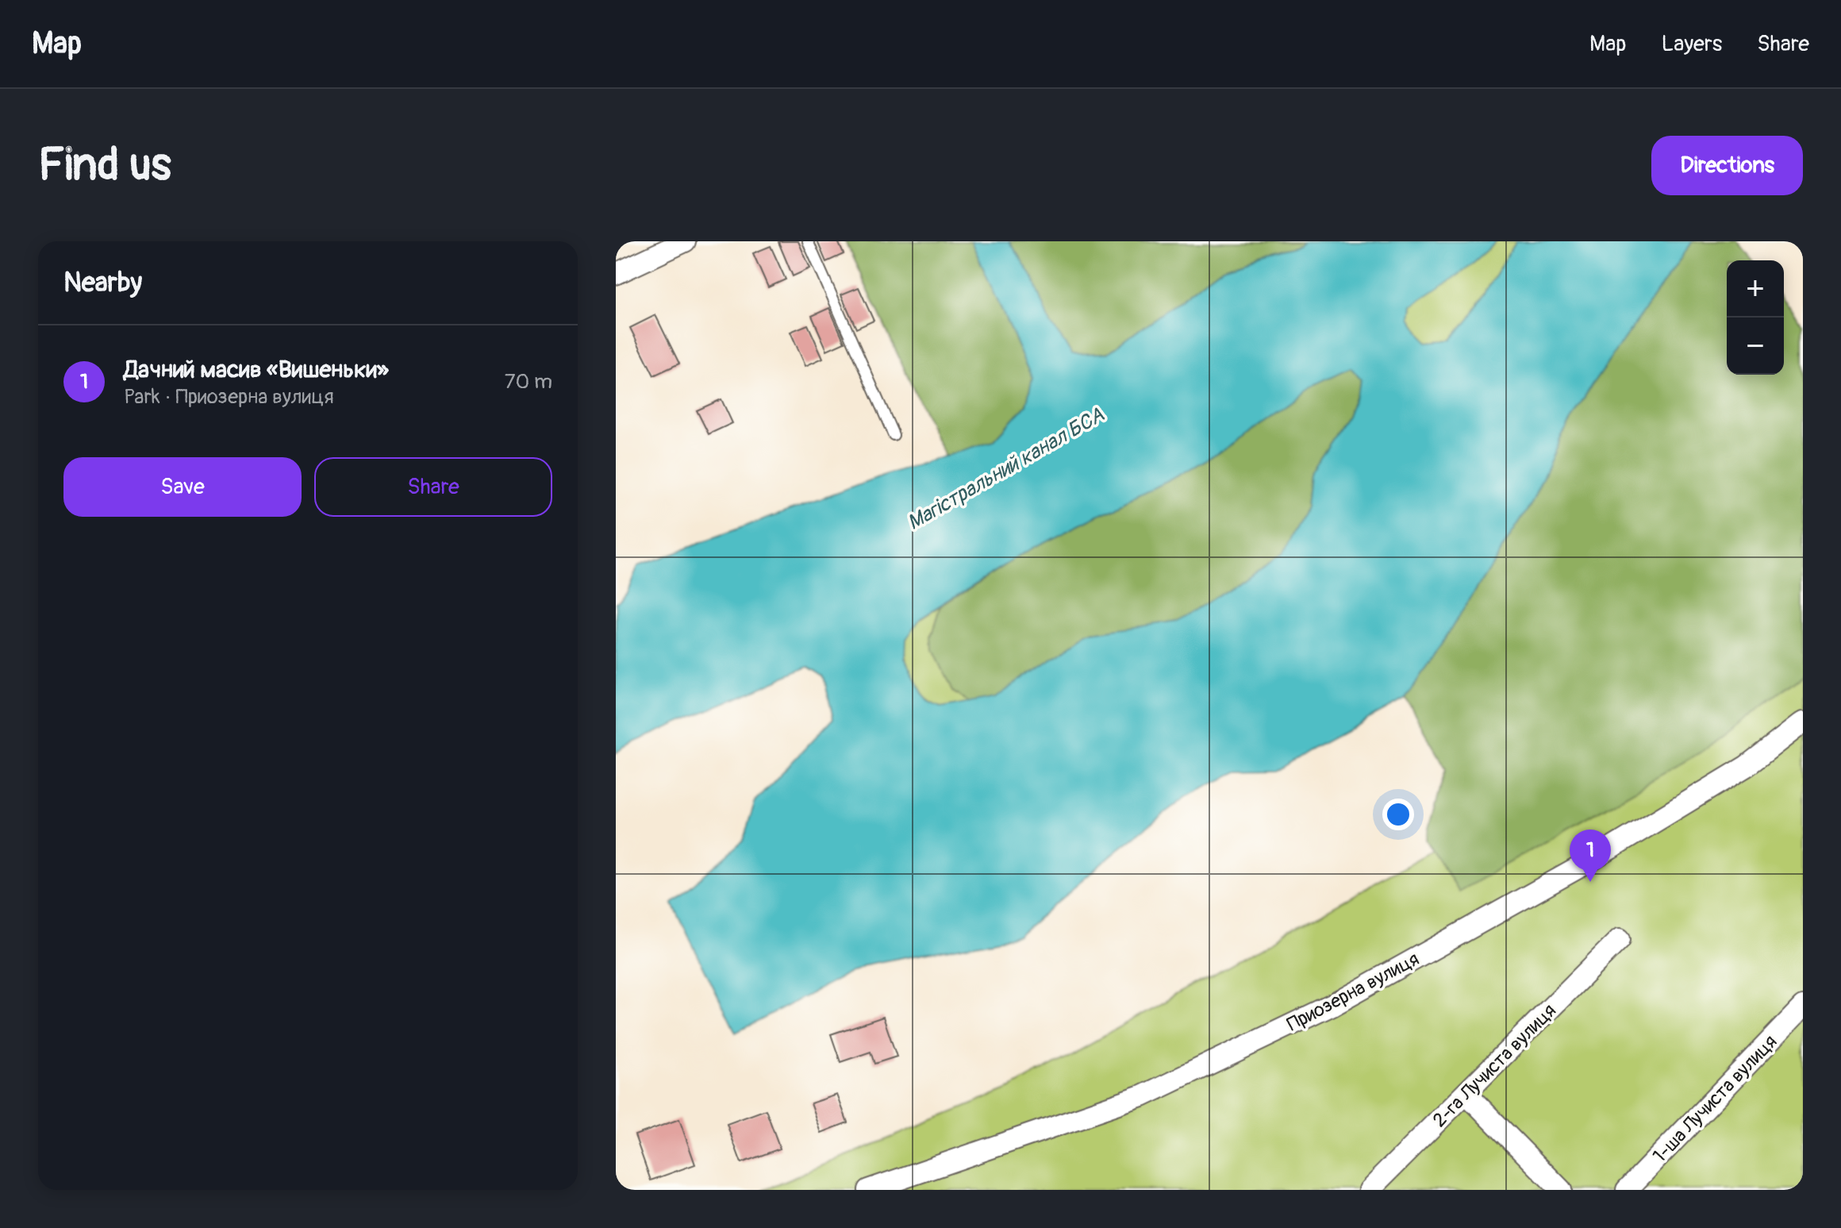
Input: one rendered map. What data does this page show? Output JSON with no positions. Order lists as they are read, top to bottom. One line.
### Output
{"streets":{"street":["Приозерна вулиця","2-га Лучиста вулиця","1-ша Лучиста вулиця"]},"water":["Магістральний канал БСА"],"page":{"header":"Map","nav":["Map","Layers","Share"],"buttons":["Directions",["Save","Share"]],"title":"Find us","heading":"Nearby","map_buttons":["+","−"],"list":[{"mark":"1","name":"Дачний масив «Вишеньки»","note":"Park · Приозерна вулиця","value":"70 m"}],"pins":"1"}}
